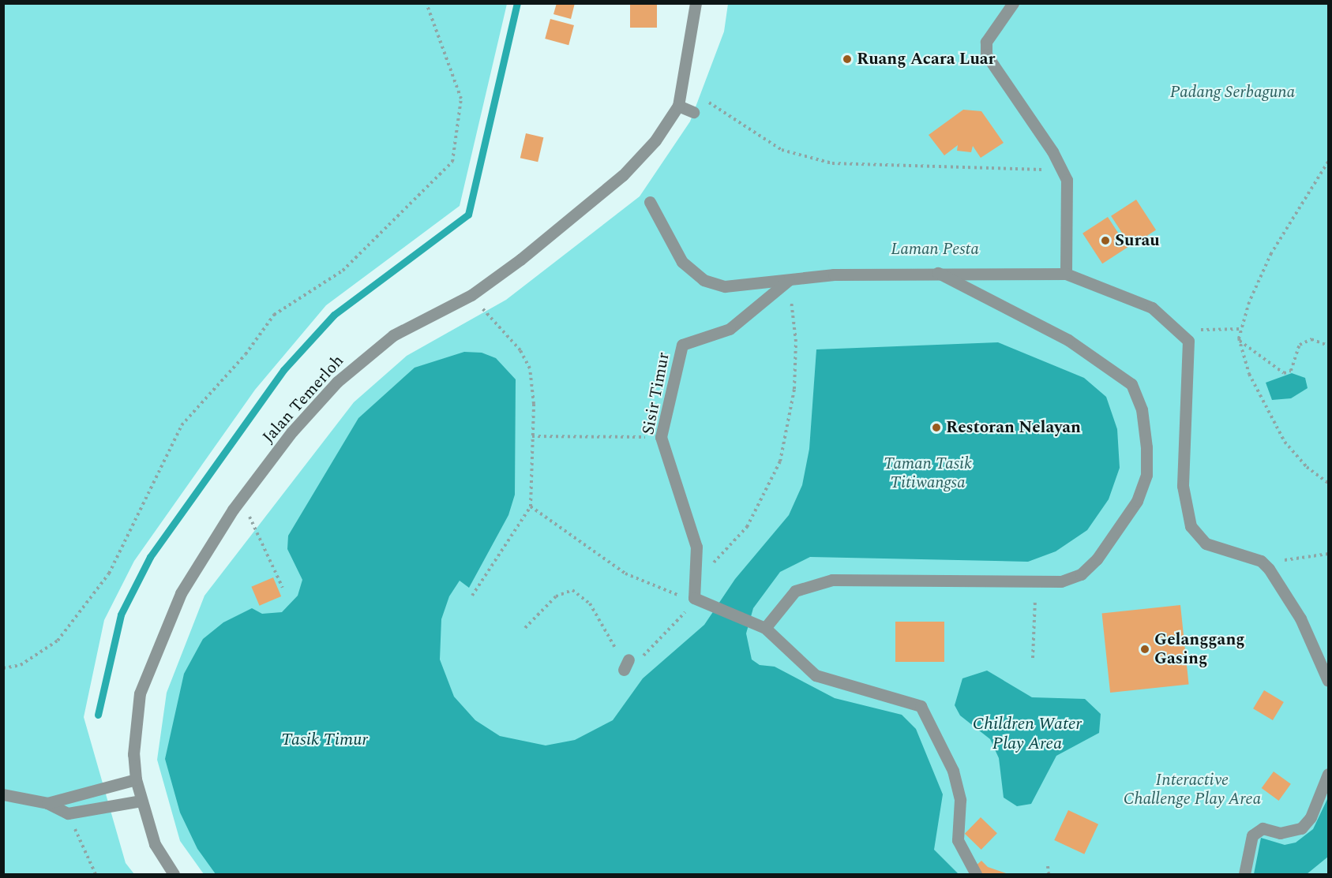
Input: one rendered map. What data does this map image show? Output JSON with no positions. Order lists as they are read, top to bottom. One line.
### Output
{"streets":{"street":["Sisir Timur","Jalan Temerloh"]},"water":["Children Water Play Area","Tasik Timur"],"parks":["Padang Serbaguna","Laman Pesta","Taman Tasik Titiwangsa","Interactive Challenge Play Area"],"places":["Ruang Acara Luar","Surau","Restoran Nelayan","Gelanggang Gasing"]}
